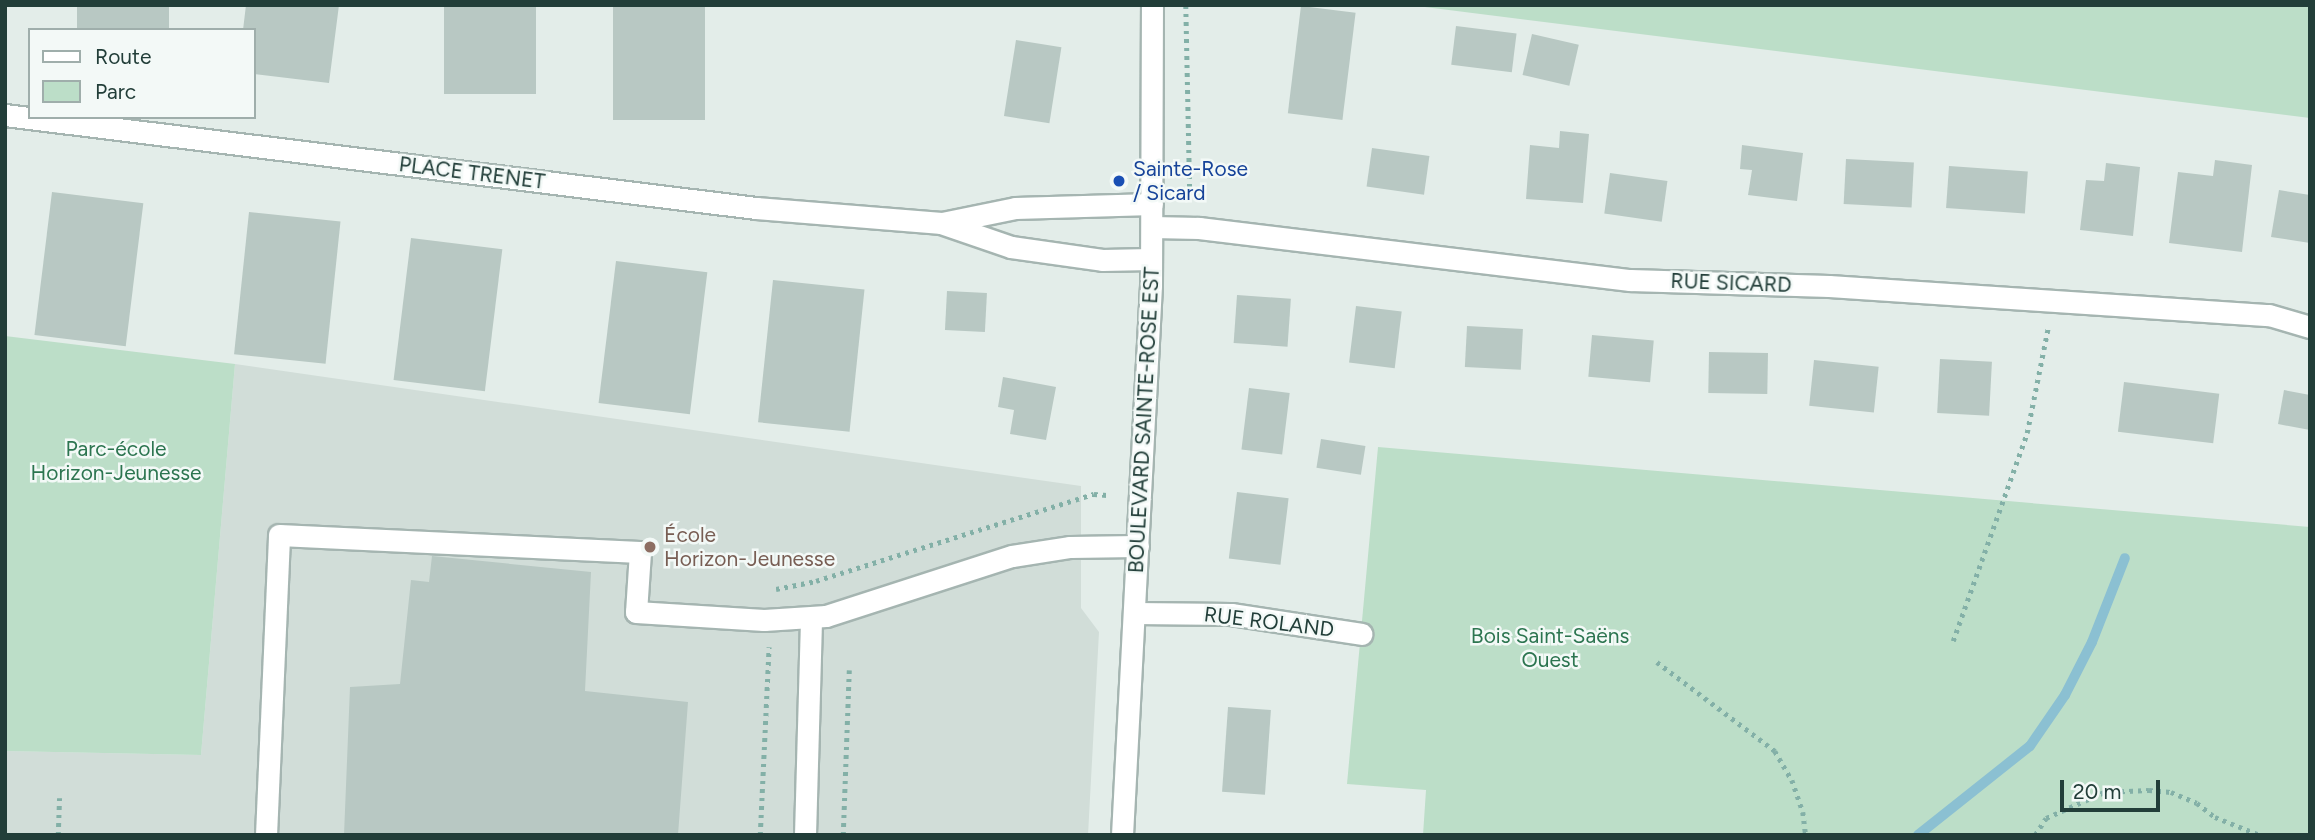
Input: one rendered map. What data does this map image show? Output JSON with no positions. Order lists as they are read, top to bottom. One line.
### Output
{"streets":{"street":["PLACE TRENET","RUE SICARD","BOULEVARD SAINTE-ROSE EST","RUE ROLAND"]},"crossings":[["PLACE TRENET","BOULEVARD SAINTE-ROSE EST"],["RUE SICARD","BOULEVARD SAINTE-ROSE EST"],["BOULEVARD SAINTE-ROSE EST","RUE ROLAND"]],"parks":["Parc-école Horizon-Jeunesse","Bois Saint-Saëns Ouest"],"places":["Sainte-Rose / Sicard","École Horizon-Jeunesse"],"legend":["Route","Parc"],"scale_bar":"20 m"}
